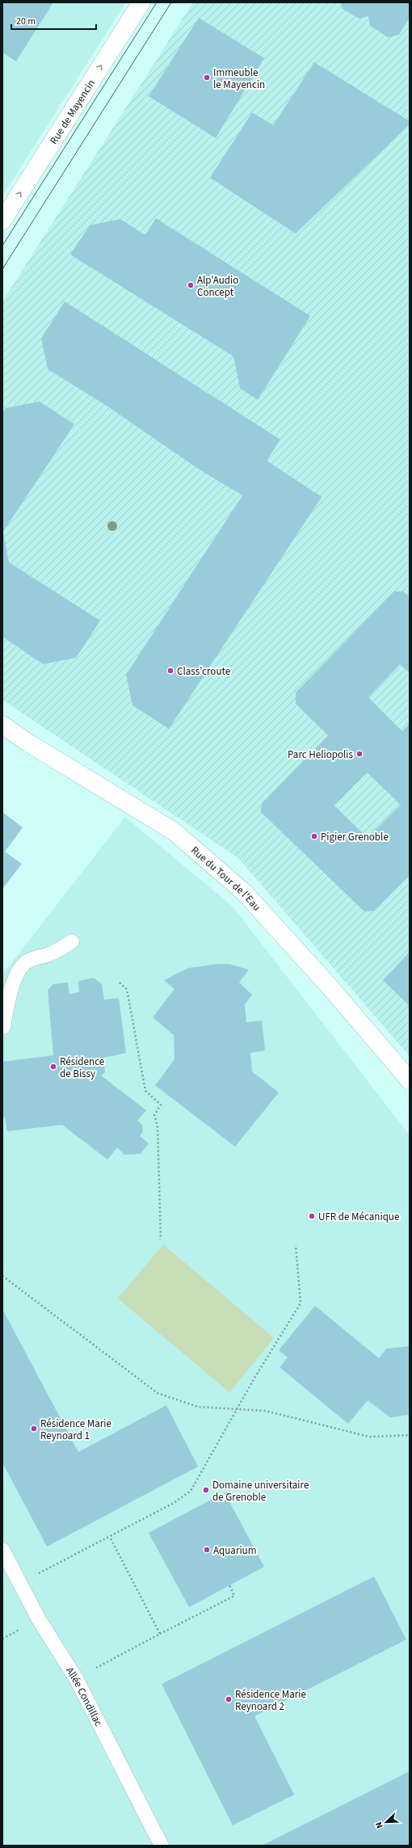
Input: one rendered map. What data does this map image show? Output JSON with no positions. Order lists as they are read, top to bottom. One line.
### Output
{"streets":{"street":["Rue de Mayencin","Rue du Tour de l'Eau"],"lane":["Allée Condillac"]},"one_way":["Rue de Mayencin"],"places":["Immeuble le Mayencin","Alp'Audio Concept","Class'croute","Parc Heliopolis","Pigier Grenoble","Résidence de Bissy","UFR de Mécanique","Résidence Marie Reynoard 1","Domaine universitaire de Grenoble","Aquarium","Résidence Marie Reynoard 2"],"scale_bar":"20 m","north":"bottom left"}
